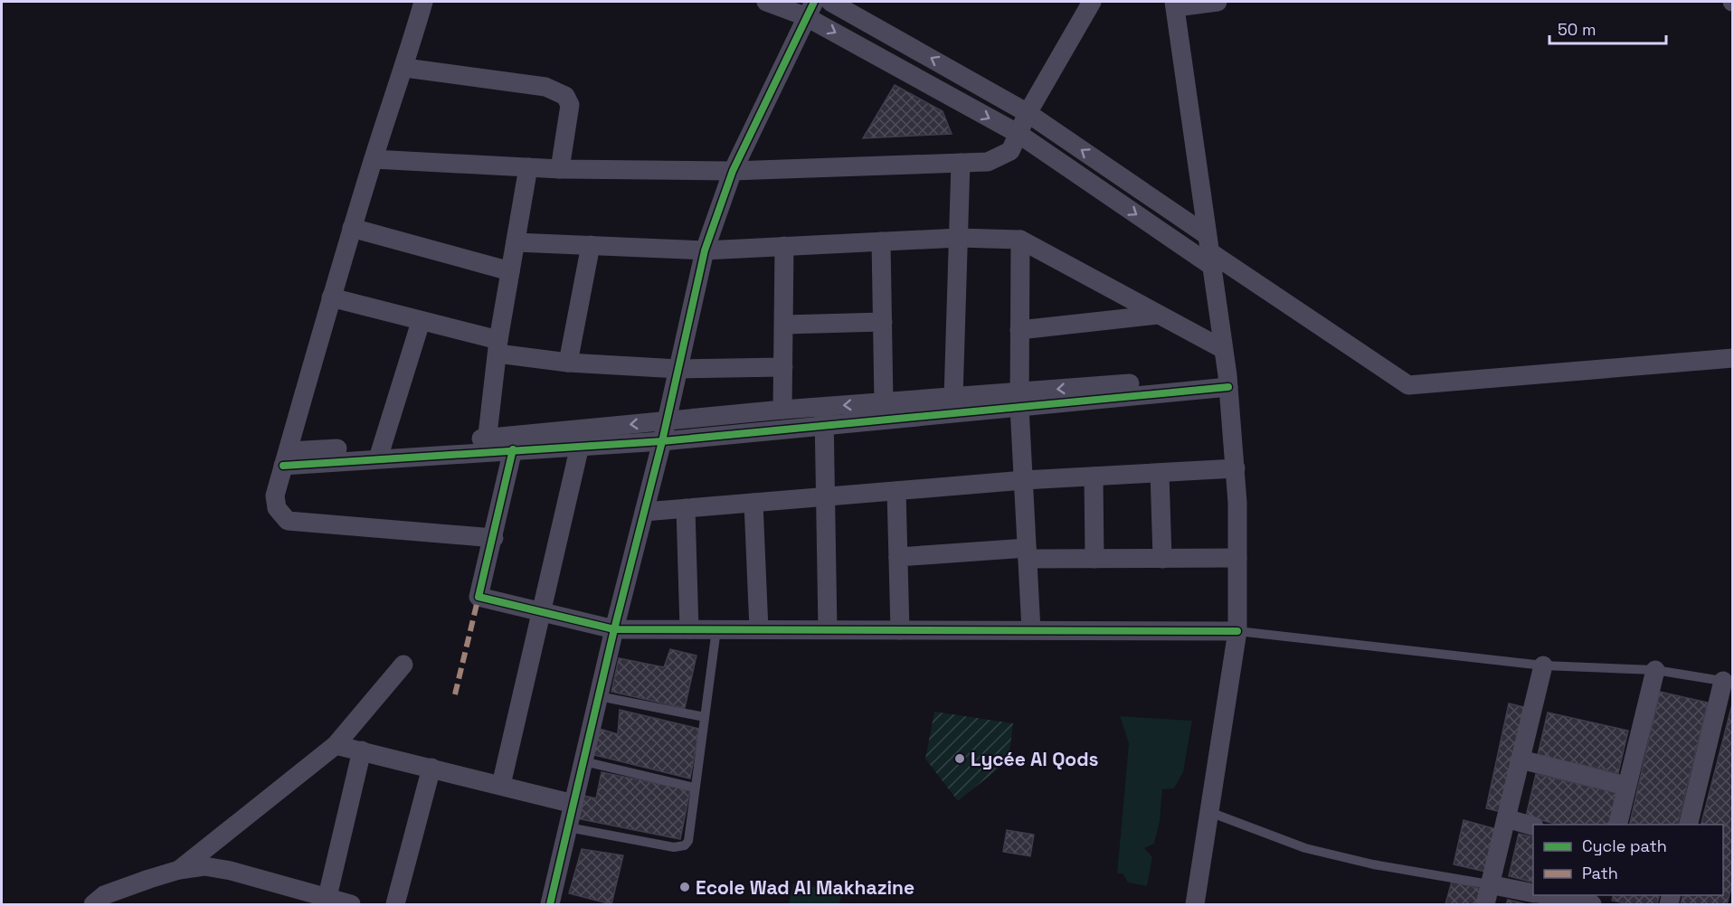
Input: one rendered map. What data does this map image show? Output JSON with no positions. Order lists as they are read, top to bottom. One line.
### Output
{"places":["Lycée Al Qods","Ecole Wad Al Makhazine"],"legend":["Cycle path","Path"],"scale_bar":"50 m"}
